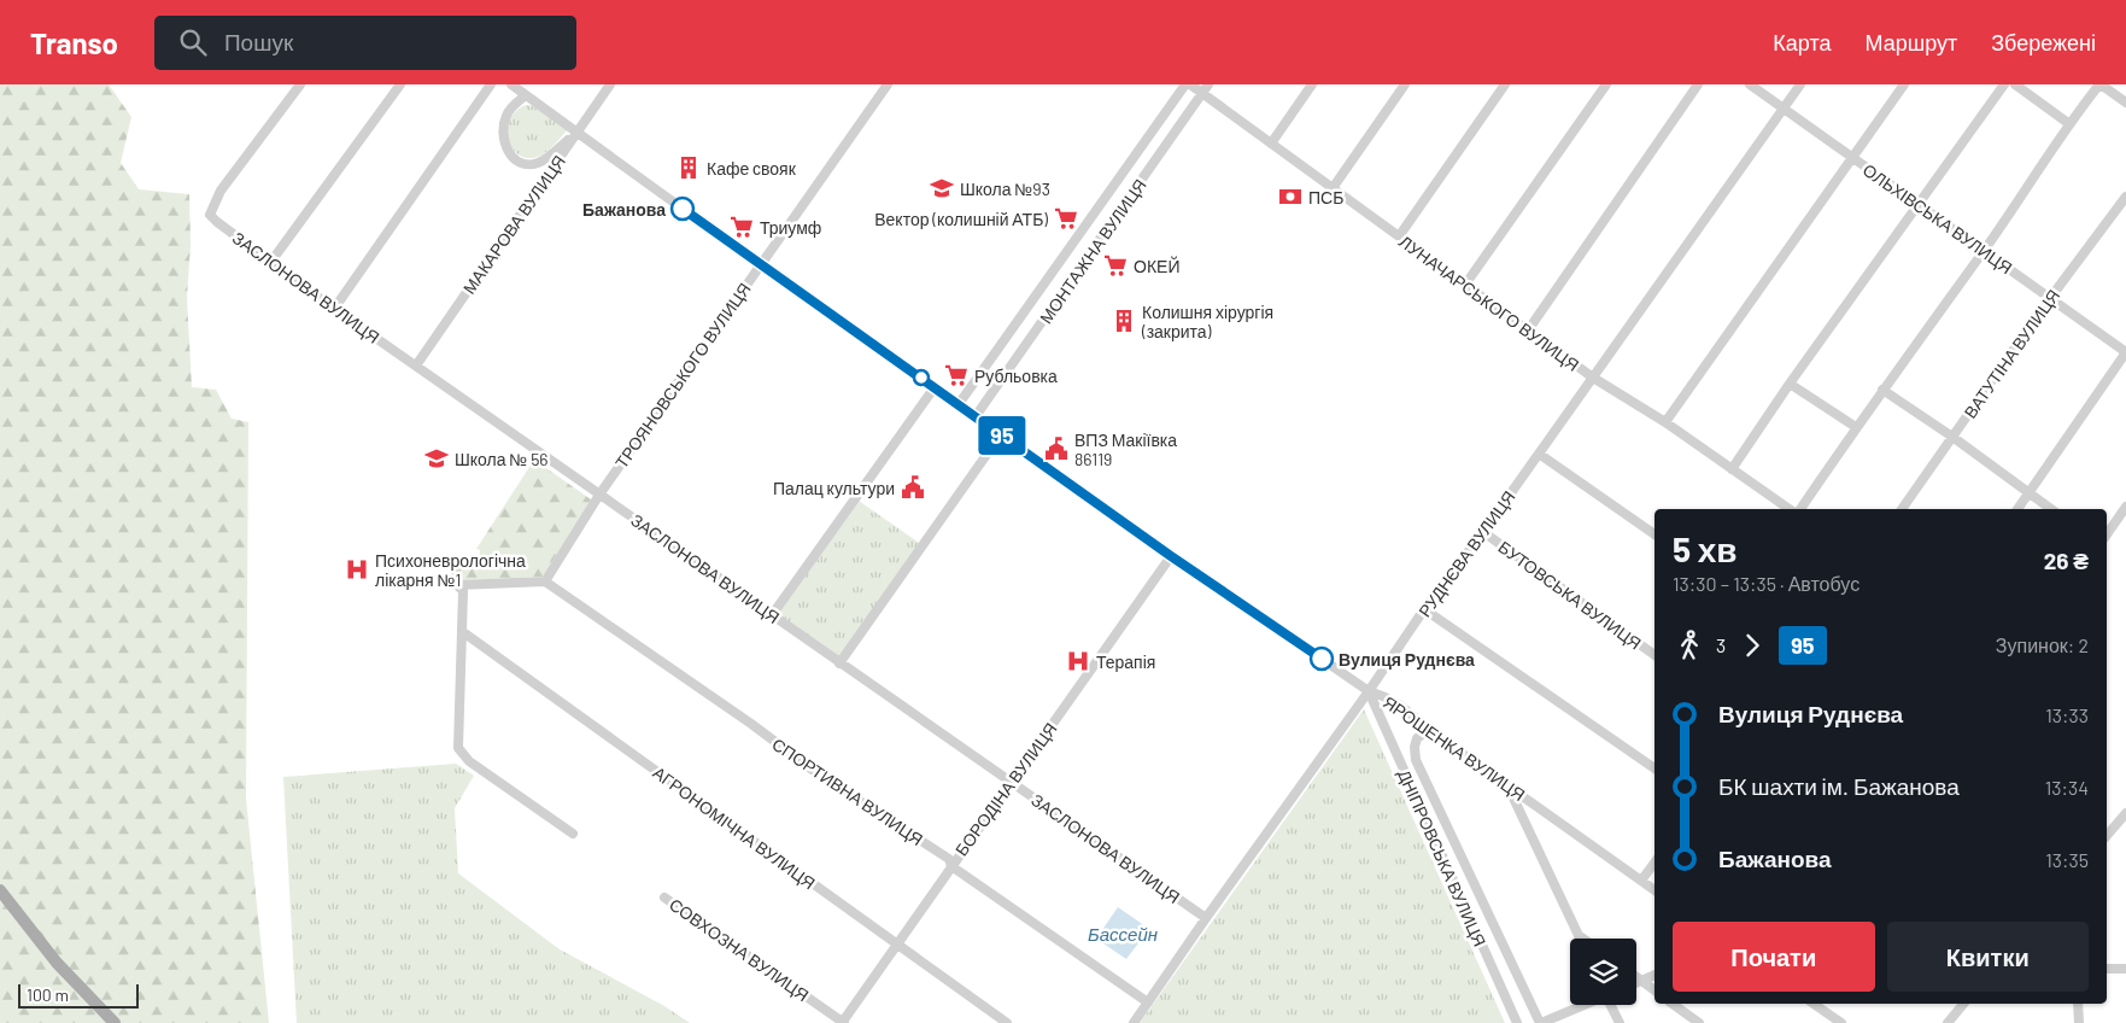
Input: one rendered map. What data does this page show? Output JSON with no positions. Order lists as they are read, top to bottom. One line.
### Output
{"streets":{"street":["ОЛЬХІВСЬКА ВУЛИЦЯ","МАКАРОВА ВУЛИЦЯ","МОНТАЖНА ВУЛИЦЯ","ЗАСЛОНОВА ВУЛИЦЯ","ЛУНАЧАРСЬКОГО ВУЛИЦЯ","ВАТУТІНА ВУЛИЦЯ","ТРОЯНОВСЬКОГО ВУЛИЦЯ","РУДНЄВА ВУЛИЦЯ","БУТОВСЬКА ВУЛИЦЯ","ЯРОШЕНКА ВУЛИЦЯ","БОРОДІНА ВУЛИЦЯ","СПОРТИВНА ВУЛИЦЯ","АГРОНОМІЧНА ВУЛИЦЯ","ДНІПРОВСЬКА ВУЛИЦЯ","СОВХОЗНА ВУЛИЦЯ"]},"crossings":[["ОЛЬХІВСЬКА ВУЛИЦЯ","ВАТУТІНА ВУЛИЦЯ"],["ОЛЬХІВСЬКА ВУЛИЦЯ","РУДНЄВА ВУЛИЦЯ"],["МАКАРОВА ВУЛИЦЯ","ЗАСЛОНОВА ВУЛИЦЯ"],["МАКАРОВА ВУЛИЦЯ","ЯРОШЕНКА ВУЛИЦЯ"],["МОНТАЖНА ВУЛИЦЯ","ЛУНАЧАРСЬКОГО ВУЛИЦЯ"],["МОНТАЖНА ВУЛИЦЯ","ЯРОШЕНКА ВУЛИЦЯ"],["ЗАСЛОНОВА ВУЛИЦЯ","ТРОЯНОВСЬКОГО ВУЛИЦЯ"],["ЗАСЛОНОВА ВУЛИЦЯ","РУДНЄВА ВУЛИЦЯ"],["ЗАСЛОНОВА ВУЛИЦЯ","БОРОДІНА ВУЛИЦЯ"],["ЛУНАЧАРСЬКОГО ВУЛИЦЯ","РУДНЄВА ВУЛИЦЯ"],["ТРОЯНОВСЬКОГО ВУЛИЦЯ","ЯРОШЕНКА ВУЛИЦЯ"],["ТРОЯНОВСЬКОГО ВУЛИЦЯ","СПОРТИВНА ВУЛИЦЯ"],["РУДНЄВА ВУЛИЦЯ","БУТОВСЬКА ВУЛИЦЯ"],["РУДНЄВА ВУЛИЦЯ","ЯРОШЕНКА ВУЛИЦЯ"],["РУДНЄВА ВУЛИЦЯ","СПОРТИВНА ВУЛИЦЯ"],["РУДНЄВА ВУЛИЦЯ","ДНІПРОВСЬКА ВУЛИЦЯ"],["ЯРОШЕНКА ВУЛИЦЯ","БОРОДІНА ВУЛИЦЯ"],["ЯРОШЕНКА ВУЛИЦЯ","ДНІПРОВСЬКА ВУЛИЦЯ"],["БОРОДІНА ВУЛИЦЯ","СПОРТИВНА ВУЛИЦЯ"],["БОРОДІНА ВУЛИЦЯ","АГРОНОМІЧНА ВУЛИЦЯ"],["БОРОДІНА ВУЛИЦЯ","СОВХОЗНА ВУЛИЦЯ"]],"water":["Бассейн"],"places":{"building":["Кафе свояк","Колишня хірургія (закрита)"],"school or university":["Школа №93","Школа № 56"],"bank":["ПСБ"],"other":["Бажанова","Вулиця Руднєва"],"supermarket":["Вектор (колишній АТБ)","Триумф","ОКЕЙ","Рубльовка"],"public building":["ВПЗ Макіївка 86119","Палац культури"],"hospital":["Психоневрологічна лікарня №1","Терапія"]},"lines":["bus line 95"],"scale_bar":"100 m","page":{"header":"Transo","search":"Пошук","nav":["Карта","Маршрут","Збережені"],"on_map":"95","heading":["5 хв","13:30 – 13:35 · Автобус","26 ₴"],"legs":["3","95","Зупинок: 2"],"list":[{"name":"Вулиця Руднєва","value":"13:33"},{"name":"БК шахти ім. Бажанова","value":"13:34"},{"name":"Бажанова","value":"13:35"}],"buttons":["Почати","Квитки"],"scale":"100 m"}}
